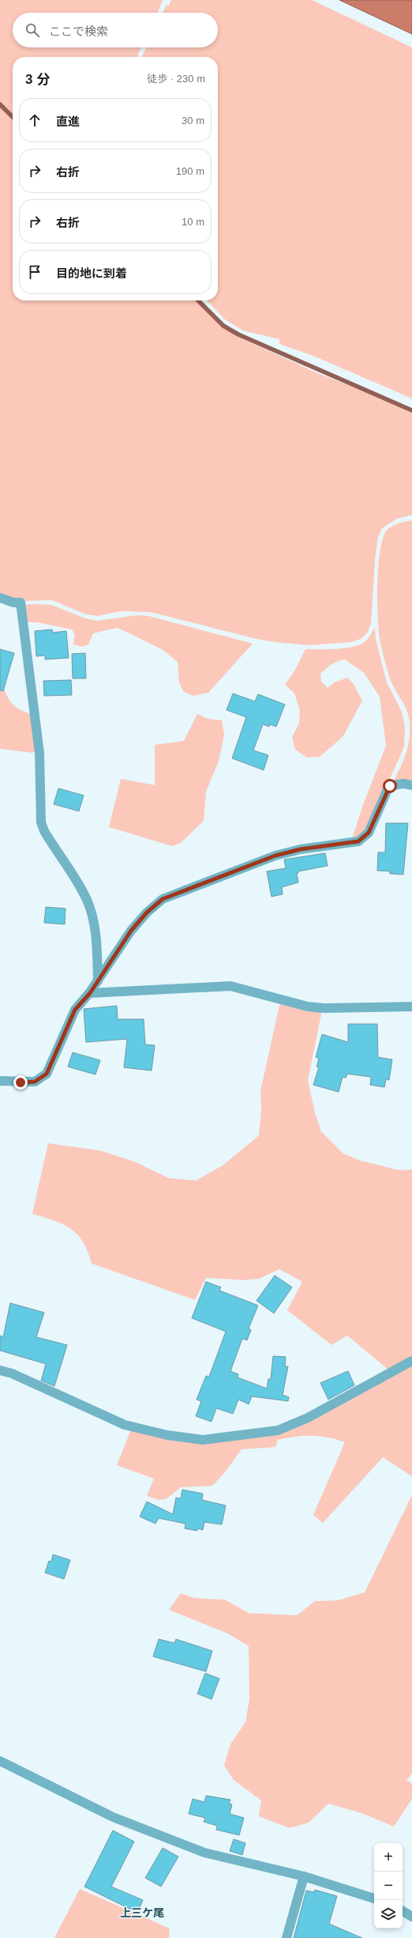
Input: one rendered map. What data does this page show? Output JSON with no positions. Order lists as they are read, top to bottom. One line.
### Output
{"districts":["上三ケ尾"],"page":{"search":"ここで検索","heading":["3 分","徒歩 · 230 m"],"list":[["直進","30 m"],["右折","190 m"],["右折","10 m"],"目的地に到着"],"map_buttons":["+","−"]}}
